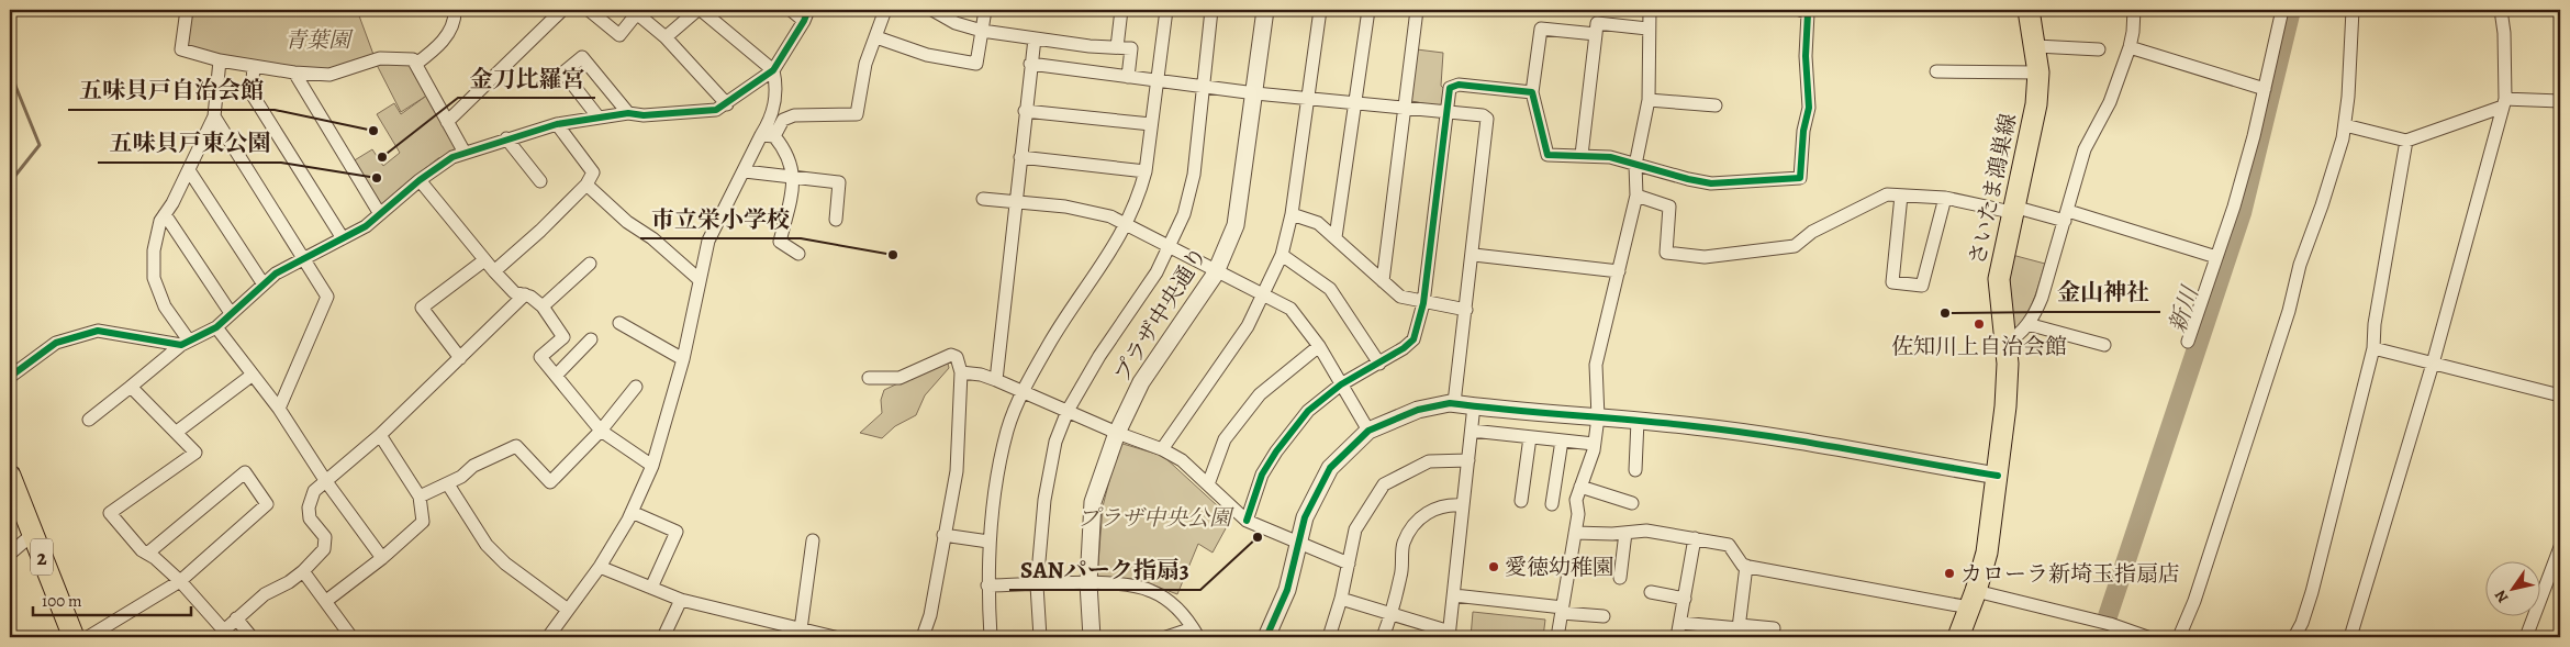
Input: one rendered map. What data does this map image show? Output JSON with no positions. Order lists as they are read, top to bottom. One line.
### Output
{"streets":{"main road":["さいたま鴻巣線","2"],"street":["プラザ中央通り"]},"water":["新川"],"parks":["青葉園","プラザ中央公園"],"places":["五味貝戸自治会館","金刀比羅宮","五味貝戸東公園","市立栄小学校","金山神社","佐知川上自治会館","SANパーク指扇3","愛徳幼稚園","カローラ新埼玉指扇店"],"scale_bar":"100 m","north":"bottom left"}
